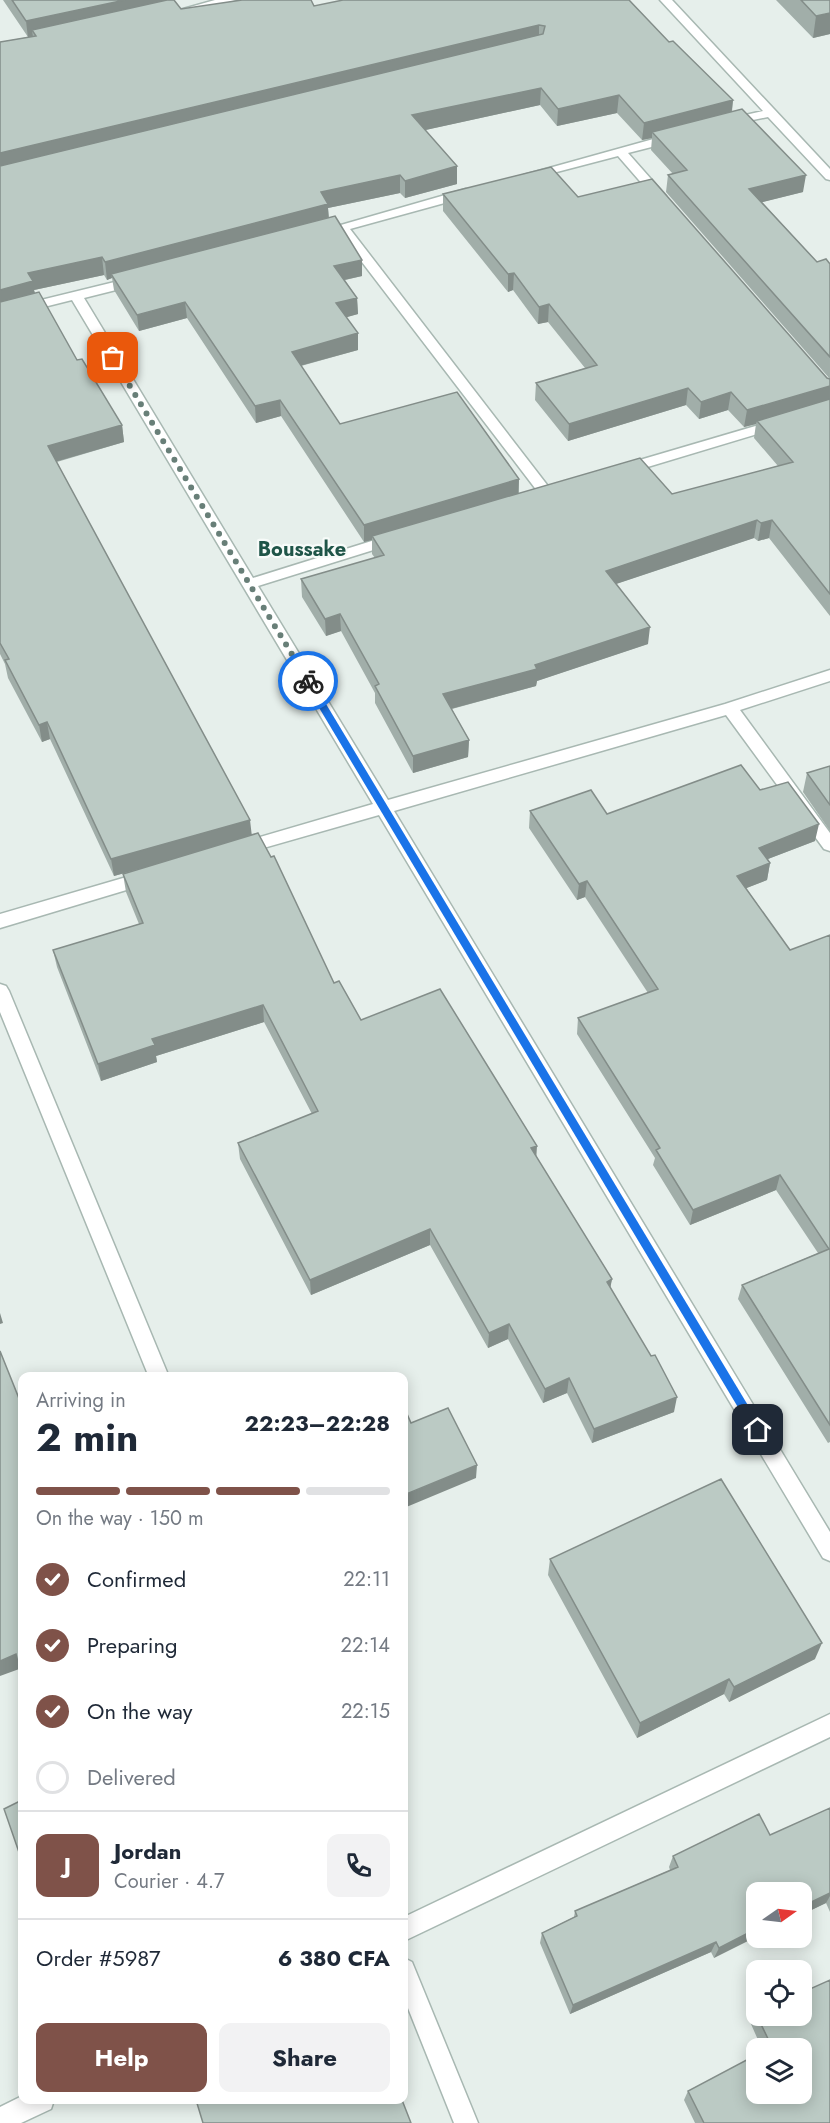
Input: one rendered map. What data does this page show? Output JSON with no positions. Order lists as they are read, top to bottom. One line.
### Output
{"districts":["Boussake"],"north":"right","page":{"heading":["2 min","Arriving in","22:23–22:28"],"panel":["Jordan","Courier · 4.7","Order #5987","6 380 CFA"],"bar":"On the way · 150 m","list":[["Confirmed","22:11"],["Preparing","22:14"],["On the way","22:15"],"Delivered"],"round":"J","buttons":["Help","Share"]}}
